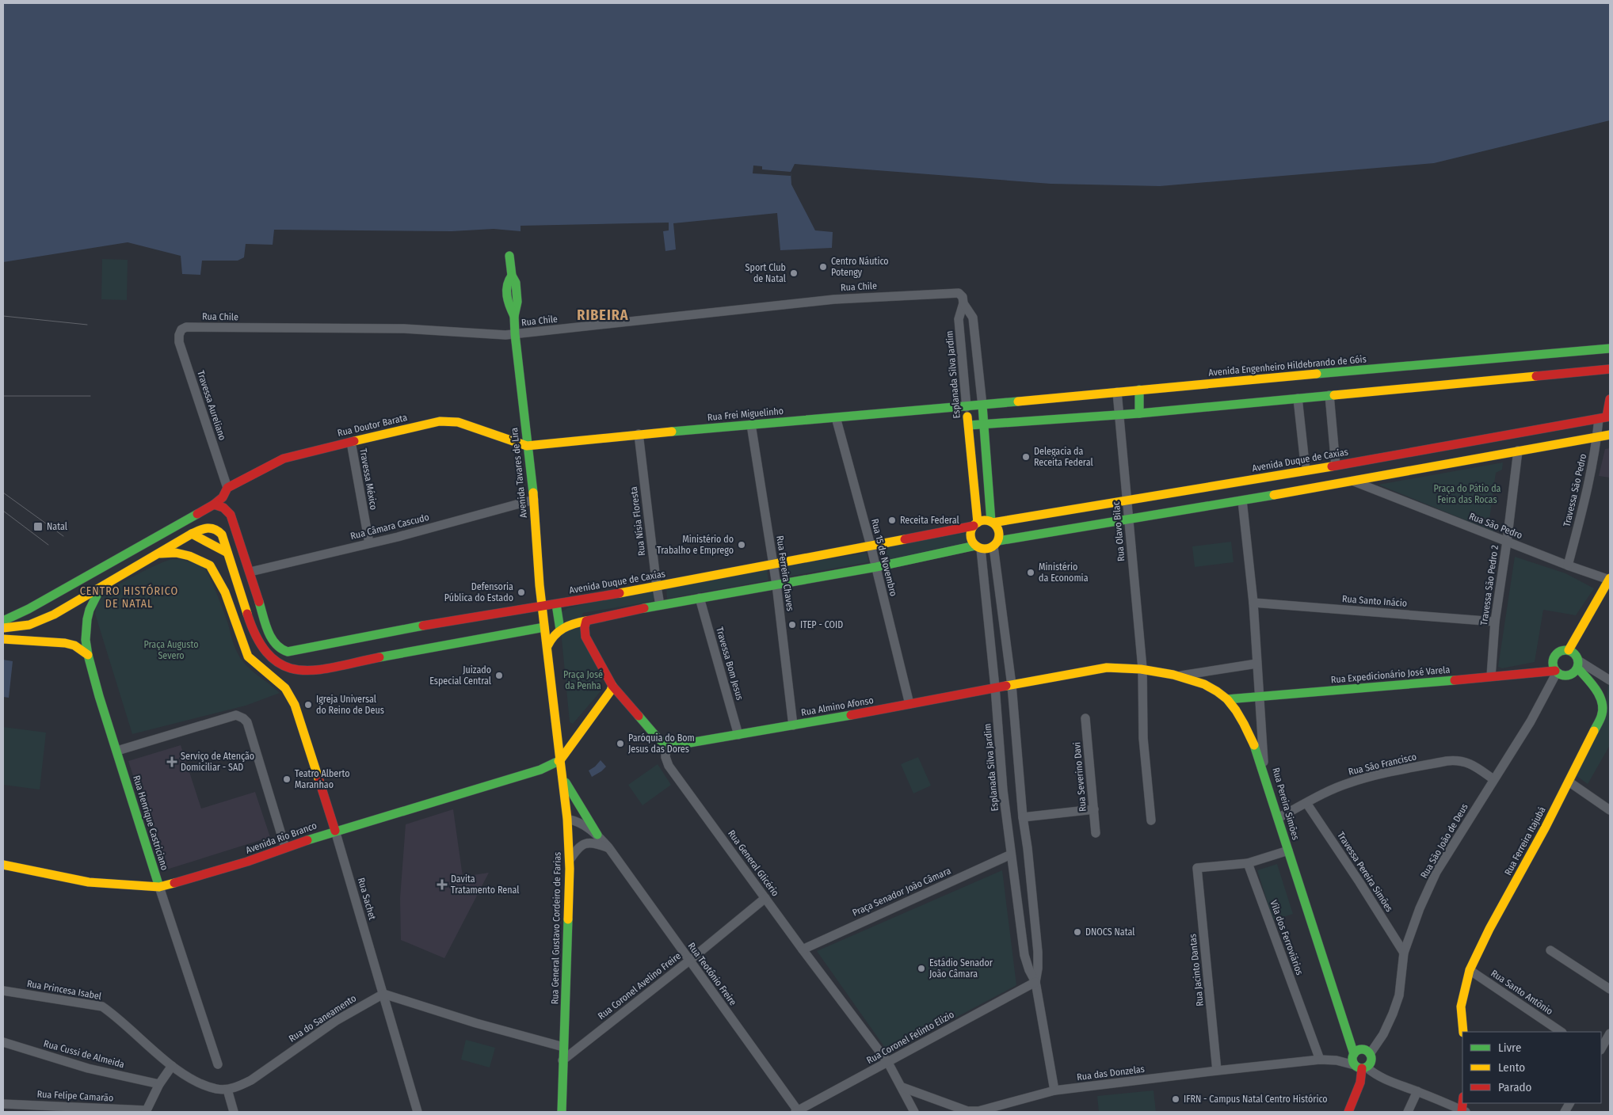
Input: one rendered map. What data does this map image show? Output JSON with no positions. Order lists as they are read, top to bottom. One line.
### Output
{"streets":{"street":["Rua Chile","Avenida Engenheiro Hildebrando de Góis","Esplanada Silva Jardim","Travessa Aureliano","Rua Frei Miguelinho","Rua Doutor Barata","Avenida Duque de Caxias","Avenida Tavares de Lira","Travessa México","Travessa São Pedro","Rua Nísia Floresta","Rua São Pedro","Rua Câmara Cascudo","Rua Olavo Bilac","Rua 15 de Novembro","Rua Ferreira Chaves","Travessa São Pedro 2","Rua Santo Inácio","Travessa Bom Jesus","Rua Expedicionário José Varela","Rua Almino Afonso","Rua São Francisco","Rua Severino Davi","Rua Pereira Simões","Rua Henrique Castriciano","Avenida Rio Branco","Rua São João de Deus","Rua Ferreira Itajubá","Rua General Glicério","Travessa Pereira Simões","Praça Senador João Câmara","Rua Sachet","Rua General Gustavo Cordeiro de Farias","Vila dos Ferroviários","Rua Jacinto Dantas","Rua Teotônio Freire","Rua Coronel Avelino Freire","Rua Princesa Isabel","Rua Santo Antônio","Rua do Saneamento","Rua Coronel Felinto Elizio","Rua Cussi de Almeida","Rua das Donzelas","Rua Felipe Camarão"]},"crossings":[["Rua Chile","Esplanada Silva Jardim"],["Rua Chile","Travessa Aureliano"],["Rua Chile","Avenida Tavares de Lira"],["Avenida Engenheiro Hildebrando de Góis","Esplanada Silva Jardim"],["Avenida Engenheiro Hildebrando de Góis","Rua Frei Miguelinho"],["Avenida Engenheiro Hildebrando de Góis","Rua Olavo Bilac"],["Esplanada Silva Jardim","Rua Frei Miguelinho"],["Esplanada Silva Jardim","Avenida Duque de Caxias"],["Esplanada Silva Jardim","Rua Almino Afonso"],["Esplanada Silva Jardim","Praça Senador João Câmara"],["Esplanada Silva Jardim","Rua Coronel Felinto Elizio"],["Esplanada Silva Jardim","Rua das Donzelas"],["Travessa Aureliano","Rua Doutor Barata"],["Rua Frei Miguelinho","Rua Doutor Barata"],["Rua Frei Miguelinho","Avenida Tavares de Lira"],["Rua Frei Miguelinho","Rua Nísia Floresta"],["Rua Frei Miguelinho","Rua 15 de Novembro"],["Rua Frei Miguelinho","Rua Ferreira Chaves"],["Rua Doutor Barata","Avenida Tavares de Lira"],["Rua Doutor Barata","Travessa México"],["Avenida Duque de Caxias","Avenida Tavares de Lira"],["Avenida Duque de Caxias","Travessa São Pedro"],["Avenida Duque de Caxias","Rua Nísia Floresta"],["Avenida Duque de Caxias","Rua São Pedro"],["Avenida Duque de Caxias","Rua Câmara Cascudo"],["Avenida Duque de Caxias","Rua Olavo Bilac"],["Avenida Duque de Caxias","Rua 15 de Novembro"],["Avenida Duque de Caxias","Rua Ferreira Chaves"],["Avenida Duque de Caxias","Travessa São Pedro 2"],["Avenida Duque de Caxias","Rua Pereira Simões"],["Avenida Tavares de Lira","Rua Câmara Cascudo"],["Avenida Tavares de Lira","Rua General Gustavo Cordeiro de Farias"],["Travessa México","Rua Câmara Cascudo"],["Travessa São Pedro","Rua São Pedro"],["Rua São Pedro","Travessa São Pedro 2"],["Rua Olavo Bilac","Rua Almino Afonso"],["Rua 15 de Novembro","Rua Almino Afonso"],["Rua Ferreira Chaves","Rua Almino Afonso"],["Travessa São Pedro 2","Rua Santo Inácio"],["Travessa São Pedro 2","Rua Expedicionário José Varela"],["Rua Santo Inácio","Rua Pereira Simões"],["Travessa Bom Jesus","Rua Almino Afonso"],["Rua Expedicionário José Varela","Rua Almino Afonso"],["Rua Expedicionário José Varela","Rua Pereira Simões"],["Rua Expedicionário José Varela","Rua São João de Deus"],["Rua Expedicionário José Varela","Rua Ferreira Itajubá"],["Rua Almino Afonso","Rua Pereira Simões"],["Rua Almino Afonso","Rua General Glicério"],["Rua São Francisco","Rua Pereira Simões"],["Rua São Francisco","Rua São João de Deus"],["Rua São Francisco","Travessa Pereira Simões"],["Rua Pereira Simões","Rua São João de Deus"],["Rua Pereira Simões","Rua das Donzelas"],["Rua Henrique Castriciano","Avenida Rio Branco"],["Avenida Rio Branco","Rua Sachet"],["Avenida Rio Branco","Rua General Gustavo Cordeiro de Farias"],["Rua São João de Deus","Rua Ferreira Itajubá"],["Rua São João de Deus","Travessa Pereira Simões"],["Rua São João de Deus","Rua das Donzelas"],["Rua Ferreira Itajubá","Rua Santo Antônio"],["Rua General Glicério","Praça Senador João Câmara"],["Rua General Glicério","Rua Coronel Avelino Freire"],["Rua General Glicério","Rua Coronel Felinto Elizio"],["Rua General Glicério","Rua das Donzelas"],["Rua Sachet","Rua do Saneamento"],["Rua General Gustavo Cordeiro de Farias","Rua Teotônio Freire"],["Rua General Gustavo Cordeiro de Farias","Rua Coronel Avelino Freire"],["Vila dos Ferroviários","Rua Jacinto Dantas"],["Vila dos Ferroviários","Rua das Donzelas"],["Rua Jacinto Dantas","Rua das Donzelas"],["Rua Teotônio Freire","Rua Coronel Avelino Freire"],["Rua Teotônio Freire","Rua Coronel Felinto Elizio"]],"districts":["RIBEIRA","CENTRO HISTÓRICO DE NATAL"],"parks":["Praça do Pátio da Feira das Rocas","Praça Augusto Severo","Praça José da Penha"],"places":{"other":["Centro Náutico Potengy","Sport Club de Natal","Delegacia da Receita Federal","Receita Federal","Ministério do Trabalho e Emprego","Ministério da Economia","Defensoria Pública do Estado","ITEP - COID","Juizado Especial Central","Igreja Universal do Reino de Deus","Paróquia do Bom Jesus das Dores","Teatro Alberto Maranhao","DNOCS Natal","Estádio Senador João Câmara","IFRN - Campus Natal Centro Histórico"],"transit":["Natal"],"health":["Serviço de Atenção Domiciliar - SAD","Davita Tratamento Renal"]},"legend":["Livre","Lento","Parado"]}
